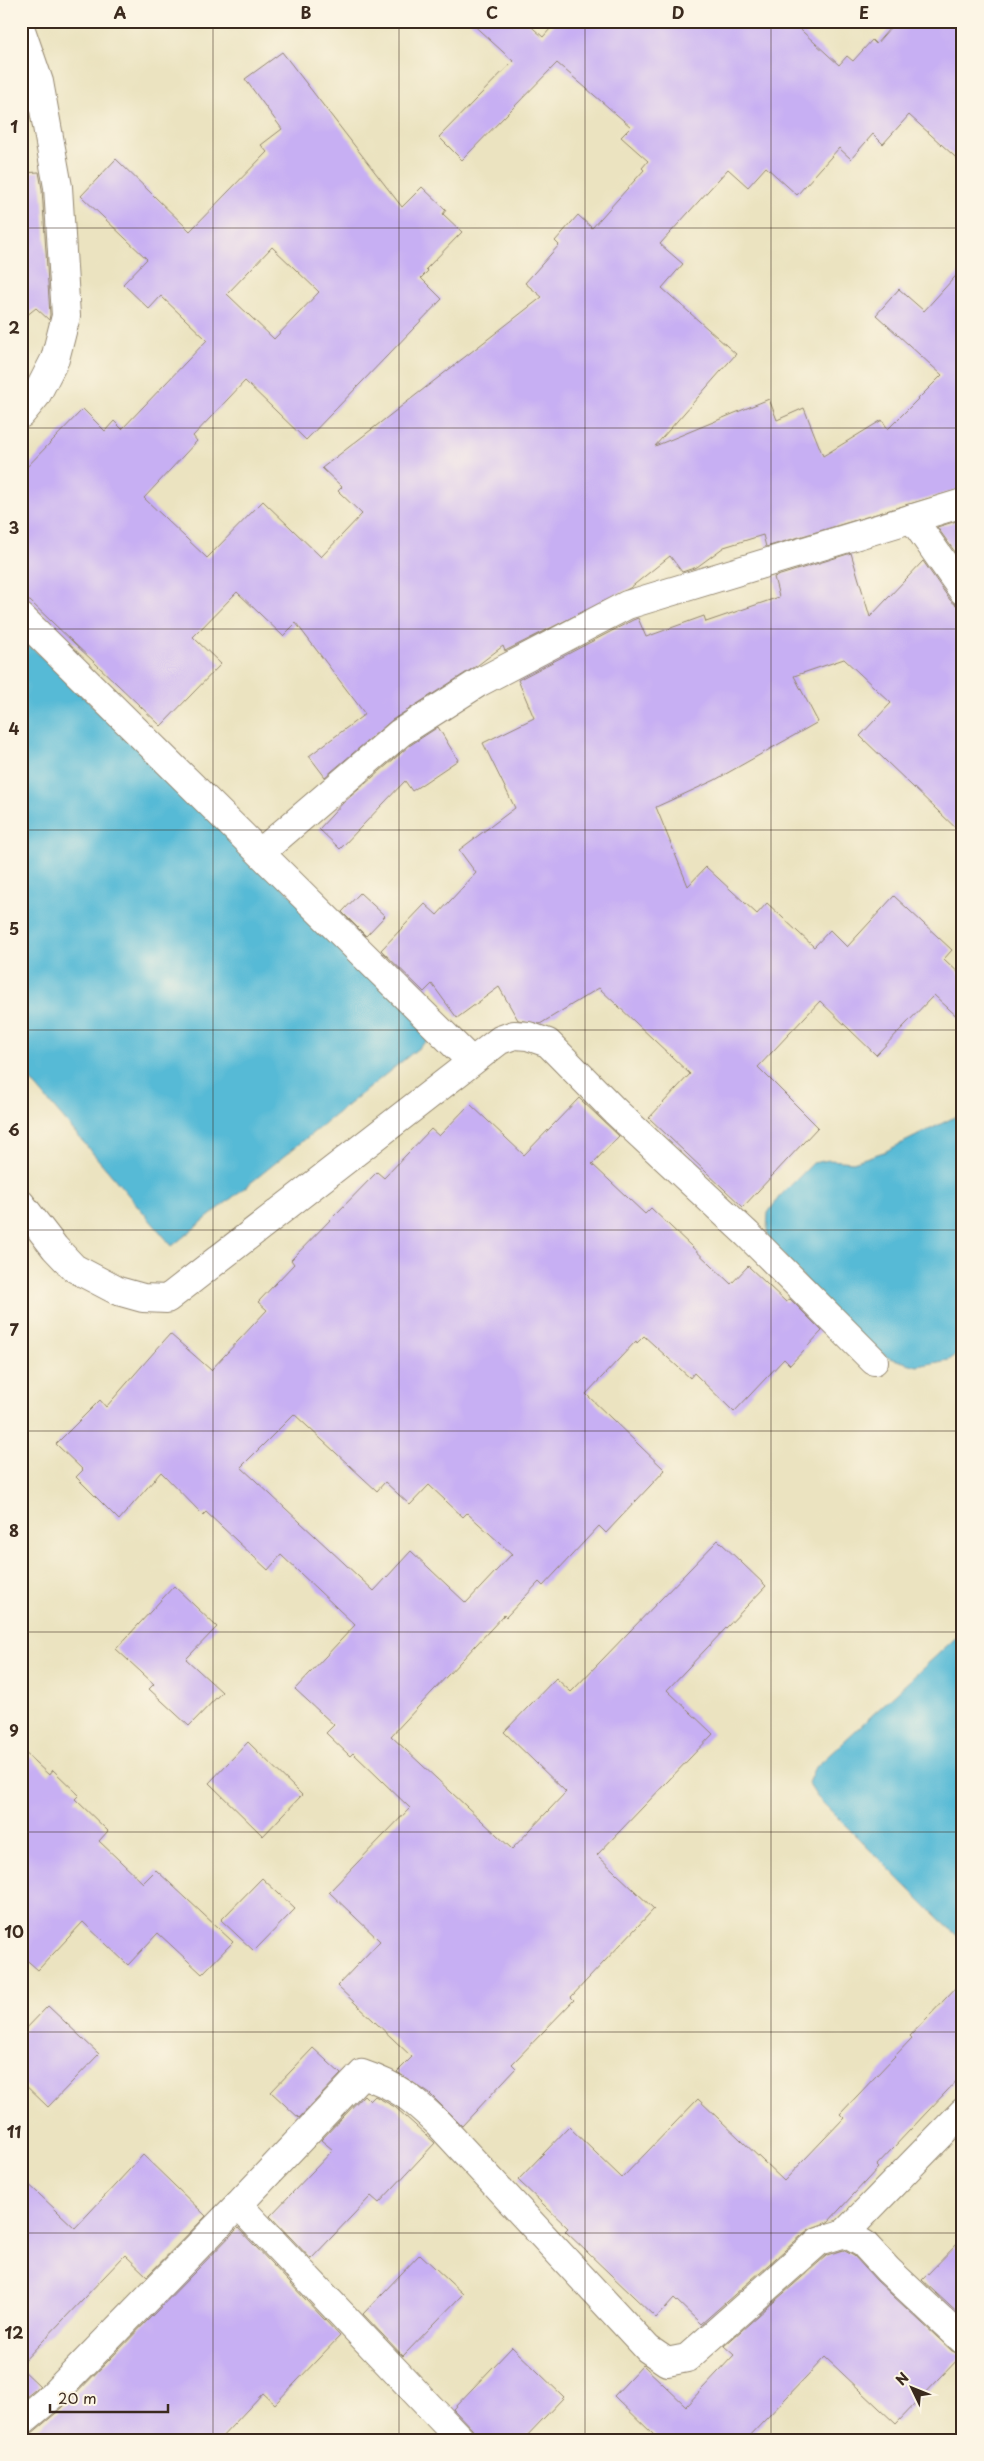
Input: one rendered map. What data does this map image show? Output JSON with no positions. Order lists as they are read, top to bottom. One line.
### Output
{"scale_bar":"20 m","north":"top left","grid":{"columns":["A","B","C","D","E"],"rows":["1","2","3","4","5","6","7","8","9","10","11","12"]}}
